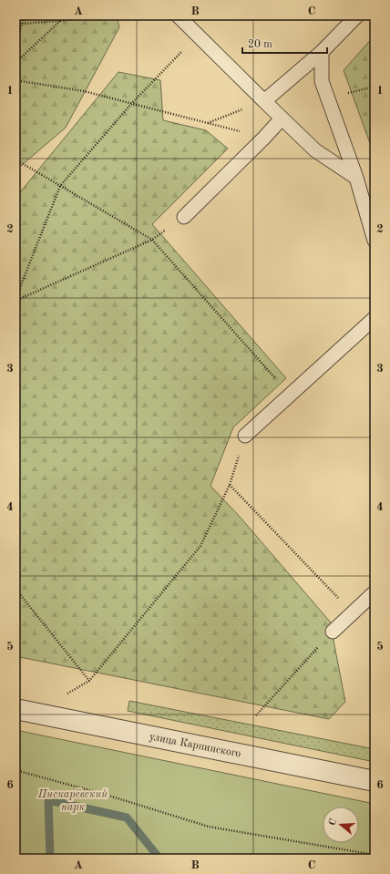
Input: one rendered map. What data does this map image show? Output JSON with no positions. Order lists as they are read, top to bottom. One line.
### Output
{"streets":{"street":["улица Карпинского"]},"parks":["Пискарёвский парк"],"scale_bar":"20 m","north":"left","grid":{"columns":["A","B","C"],"rows":["1","2","3","4","5","6"]}}
